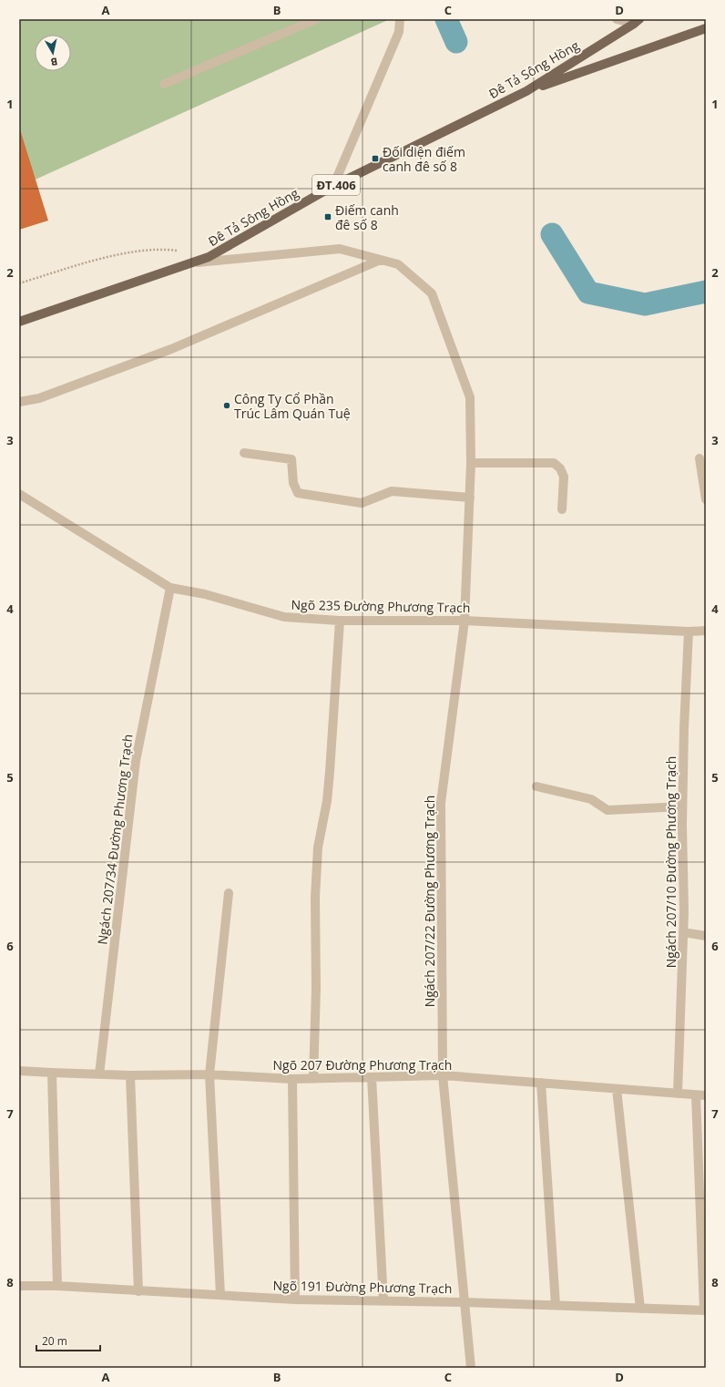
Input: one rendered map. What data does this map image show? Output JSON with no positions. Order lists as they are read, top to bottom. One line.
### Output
{"streets":{"main road":["Đê Tả Sông Hồng","ĐT.406"],"street":["Ngõ 235 Đường Phương Trạch","Ngách 207/34 Đường Phương Trạch","Ngách 207/10 Đường Phương Trạch","Ngách 207/22 Đường Phương Trạch","Ngõ 207 Đường Phương Trạch","Ngõ 191 Đường Phương Trạch"]},"crossings":[["Đê Tả Sông Hồng","Ngách 207/22 Đường Phương Trạch"],["Ngõ 235 Đường Phương Trạch","Ngách 207/34 Đường Phương Trạch"],["Ngõ 235 Đường Phương Trạch","Ngách 207/10 Đường Phương Trạch"],["Ngõ 235 Đường Phương Trạch","Ngách 207/22 Đường Phương Trạch"],["Ngách 207/34 Đường Phương Trạch","Ngõ 207 Đường Phương Trạch"],["Ngách 207/10 Đường Phương Trạch","Ngõ 207 Đường Phương Trạch"],["Ngách 207/22 Đường Phương Trạch","Ngõ 207 Đường Phương Trạch"],["Ngách 207/22 Đường Phương Trạch","Ngõ 191 Đường Phương Trạch"]],"places":{"transit":["Đối diện điếm canh đê số 8","Điếm canh đê số 8"],"other":["Công Ty Cổ Phần Trúc Lâm Quán Tuệ"]},"scale_bar":"20 m","north":"bottom","grid":{"columns":["A","B","C","D"],"rows":["1","2","3","4","5","6","7","8"]}}
